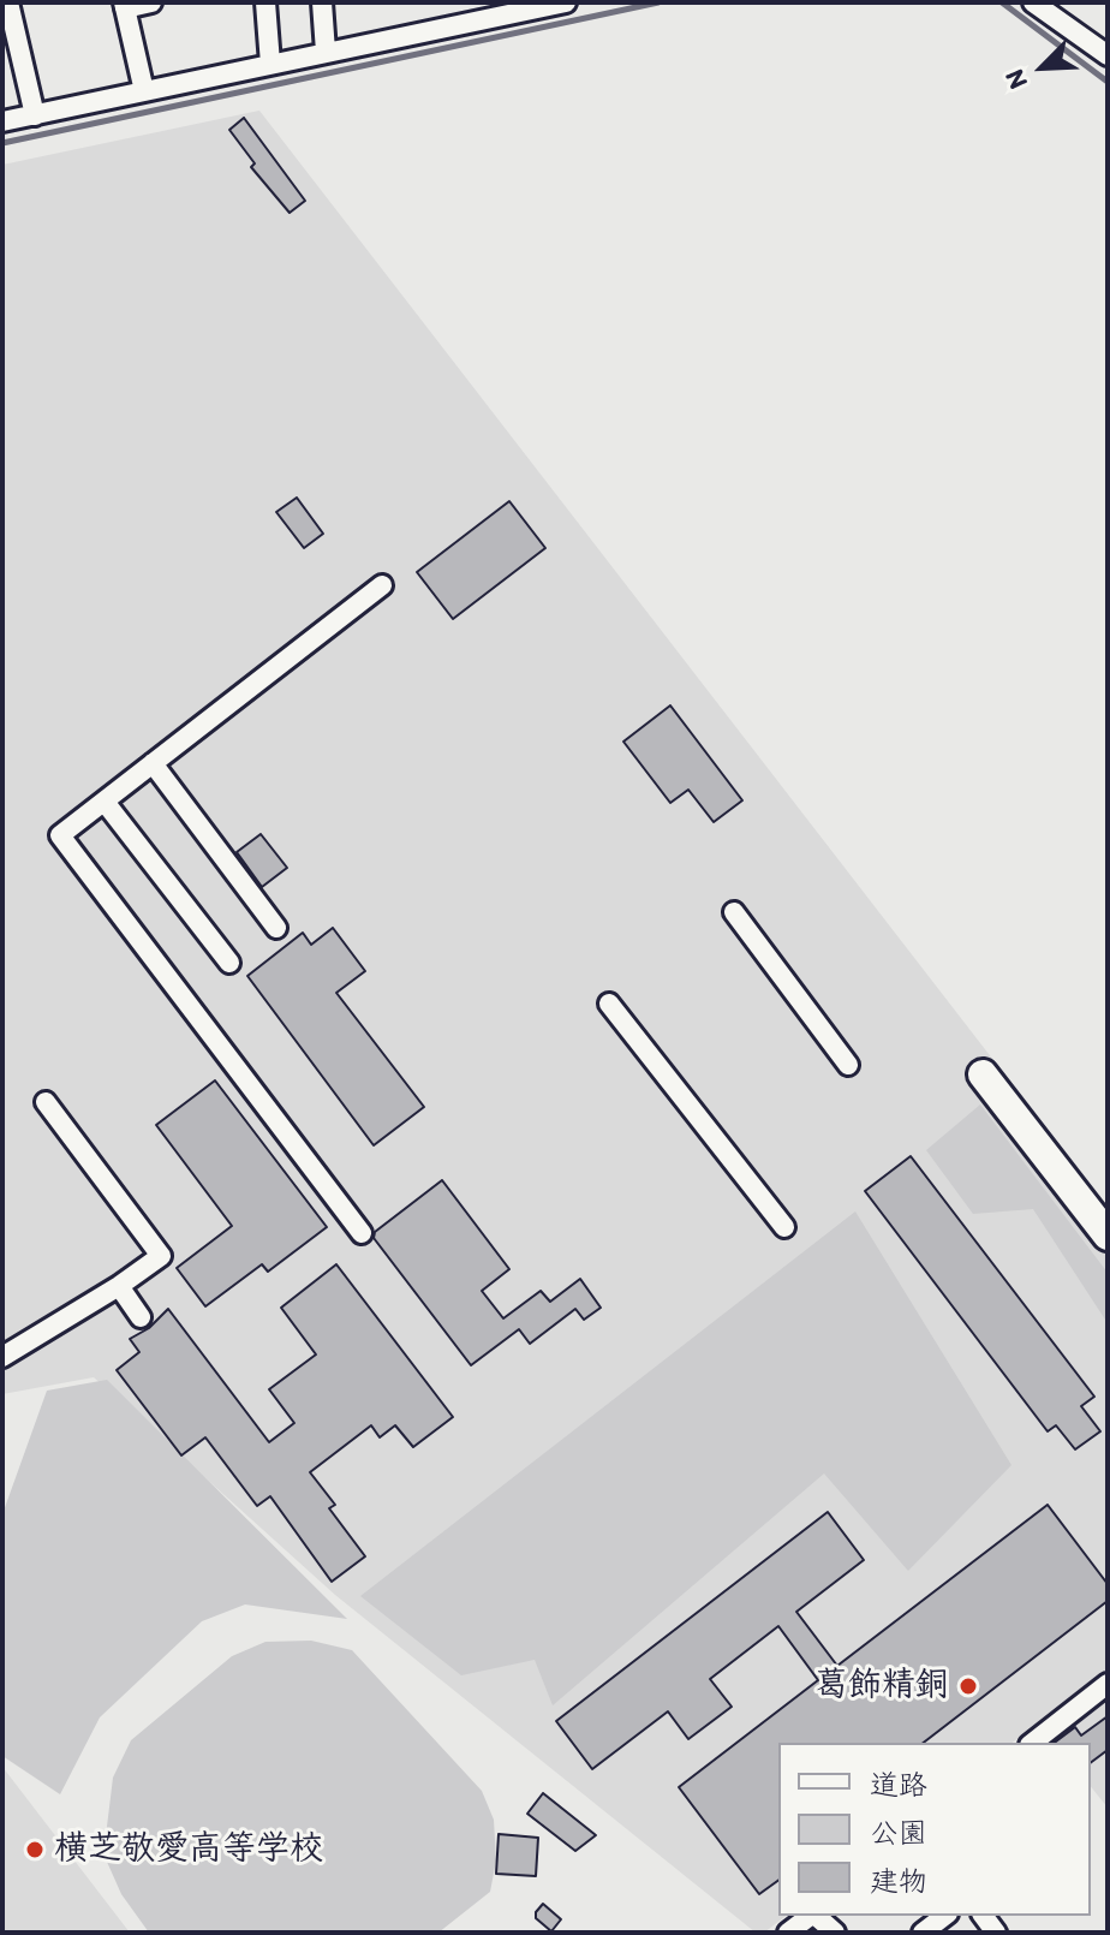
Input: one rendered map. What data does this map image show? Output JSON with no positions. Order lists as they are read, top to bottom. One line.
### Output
{"places":["葛飾精銅","横芝敬愛高等学校"],"legend":["道路","公園","建物"],"north":"bottom left"}
